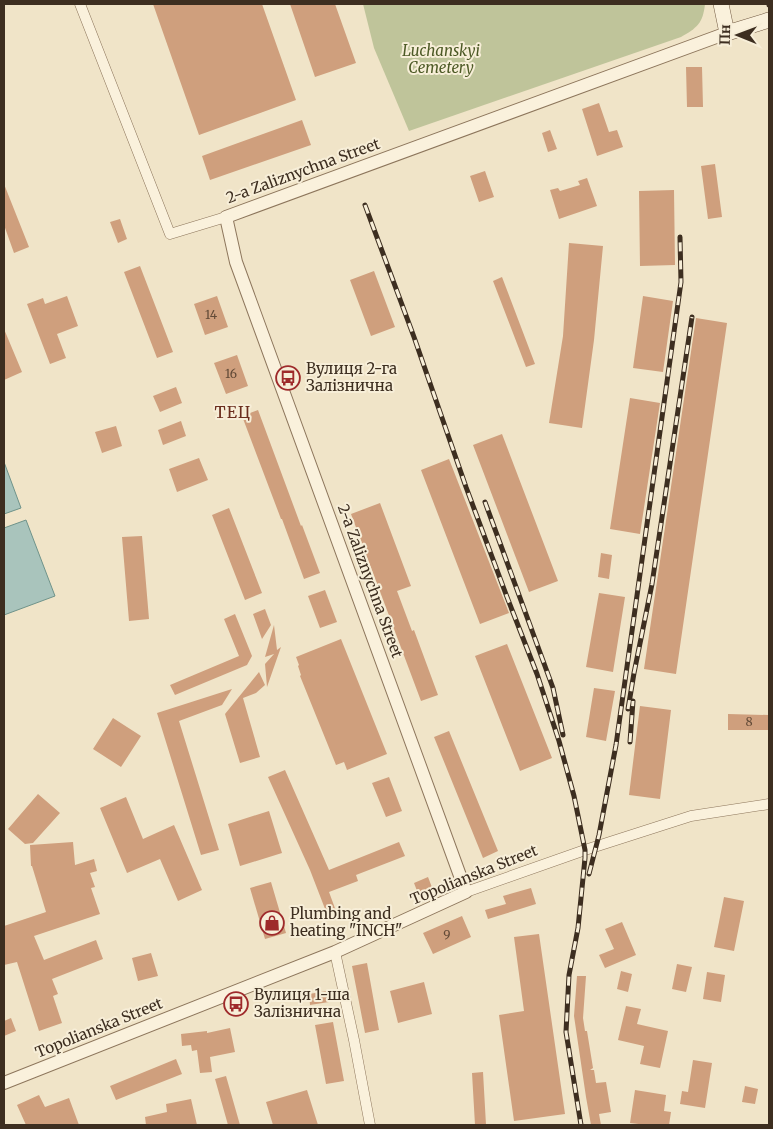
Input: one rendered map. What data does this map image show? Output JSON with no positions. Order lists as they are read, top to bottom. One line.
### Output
{"streets":{"street":["2-a Zaliznychna Street","Topolianska Street"]},"crossings":[["2-a Zaliznychna Street","Topolianska Street"]],"districts":["ТЕЦ"],"parks":["Luchanskyi Cemetery"],"places":{"bus stop":["Вулиця 2-га Залізнична","Вулиця 1-ша Залізнична"],"shop":["Plumbing and heating \"INCH\""]},"house_numbers":["14","16","8","9"],"north":"left"}
